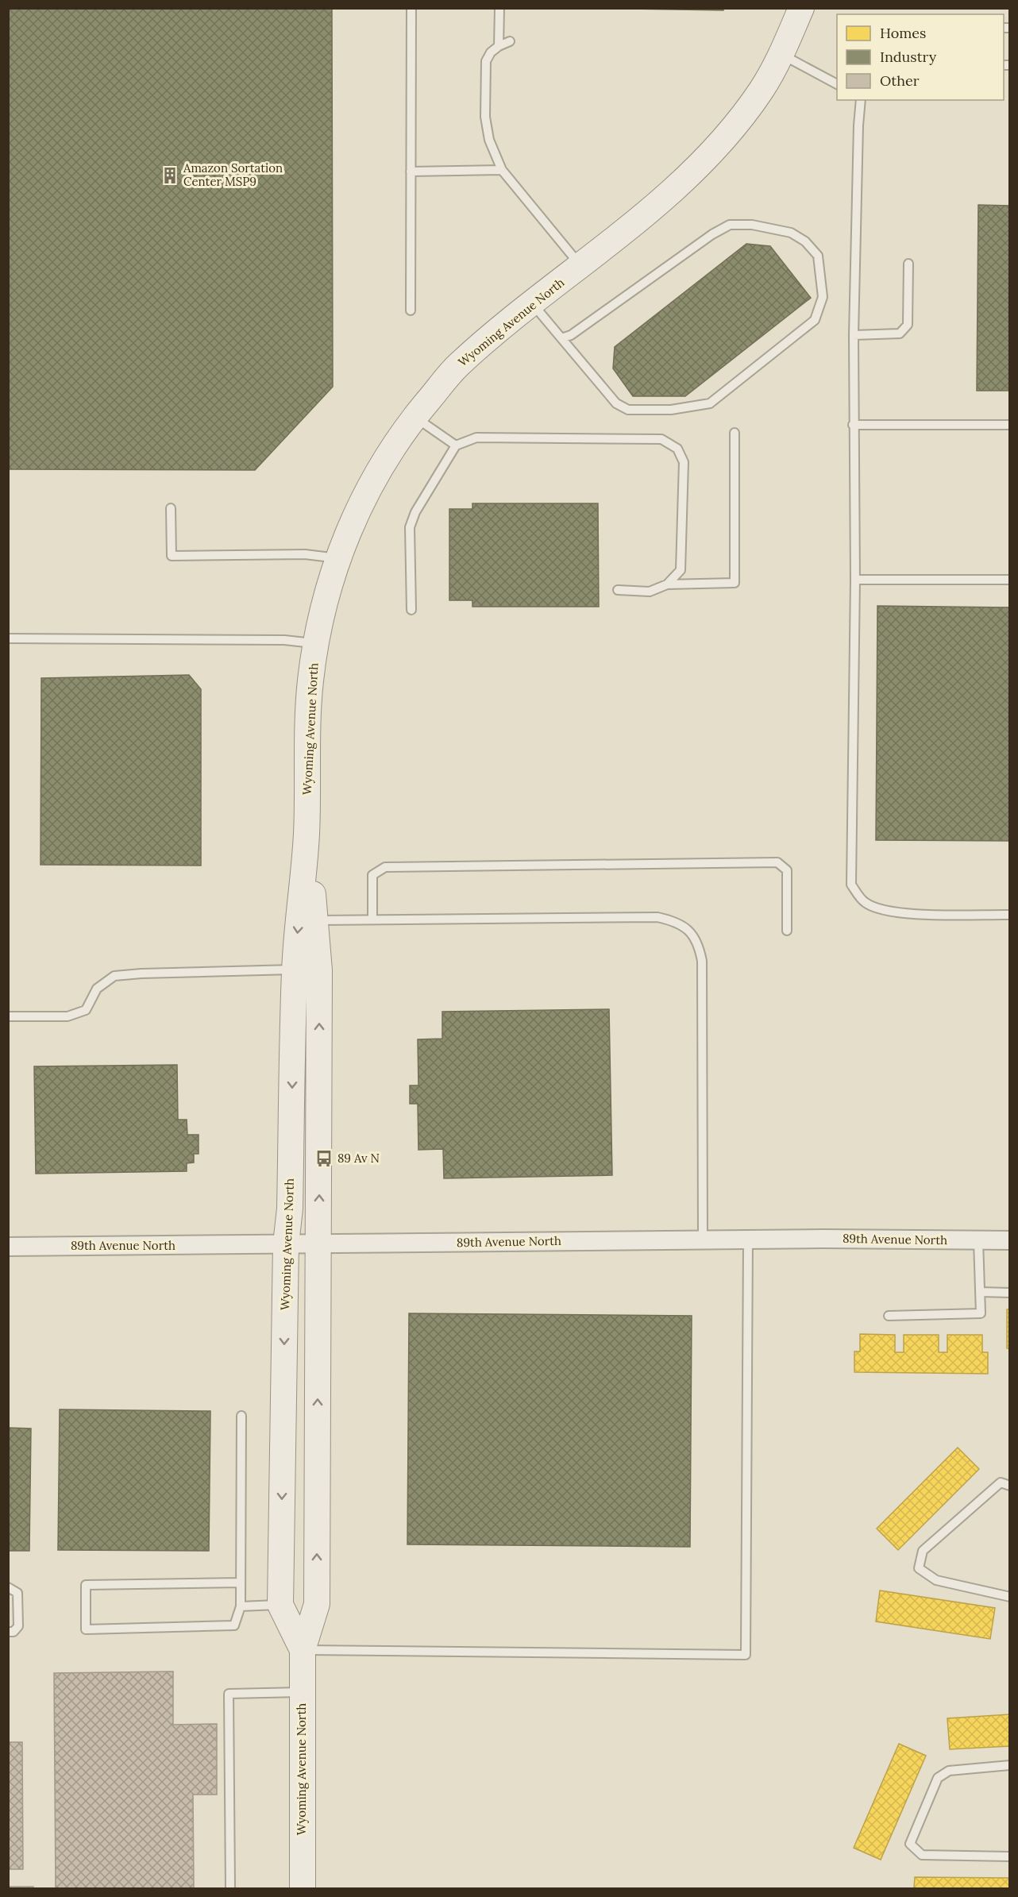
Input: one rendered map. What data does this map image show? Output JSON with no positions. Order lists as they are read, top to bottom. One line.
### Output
{"streets":{"street":["Wyoming Avenue North","89th Avenue North"]},"crossings":[["Wyoming Avenue North","89th Avenue North"]],"places":{"building":["Amazon Sortation Center MSP9"],"bus stop":["89 Av N"]},"legend":["Homes","Industry","Other"]}
